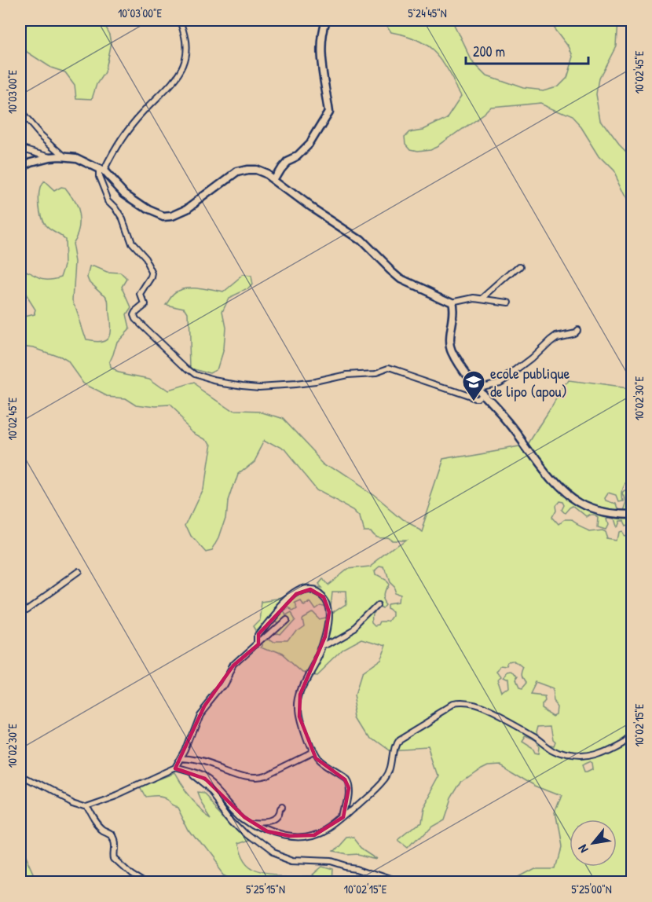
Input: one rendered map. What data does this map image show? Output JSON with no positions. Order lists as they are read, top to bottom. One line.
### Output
{"places":{"school or university":["ecole publique de lipo (apou)"]},"scale_bar":"200 m","north":"bottom left","coordinates":["10°03'00\"E","5°24'45\"N","10°02'45\"E","10°02'30\"E","10°02'15\"E","5°25'15\"N","5°25'00\"N"]}
